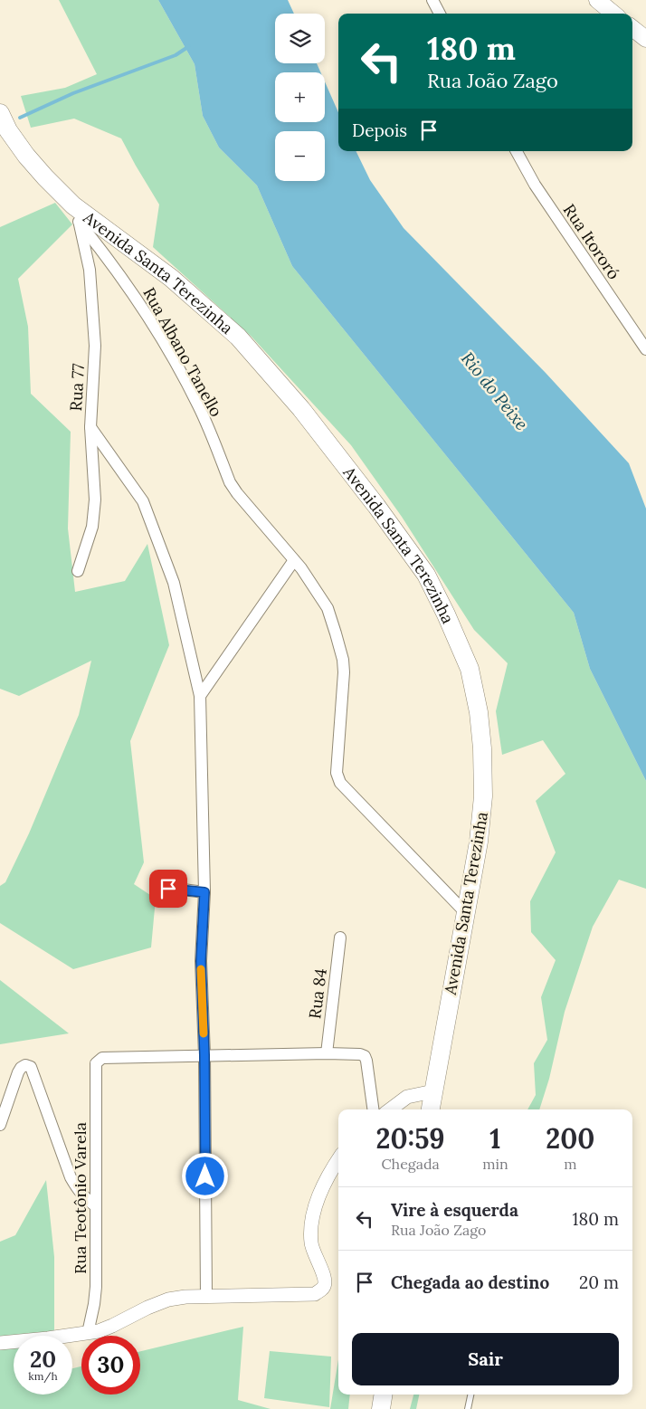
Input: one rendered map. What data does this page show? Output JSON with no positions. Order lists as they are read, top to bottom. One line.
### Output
{"streets":{"main road":["Avenida Santa Terezinha"],"street":["Rua Itororó","Rua Albano Tanello","Rua 77","Rua 84","Rua Teotônio Varela"]},"crossings":[["Avenida Santa Terezinha","Rua Albano Tanello"],["Avenida Santa Terezinha","Rua 77"],["Rua Albano Tanello","Rua 77"]],"water":["Rio do Peixe"],"page":{"map_buttons":["+","−"],"turn":["180 m","Rua João Zago"],"then":"Depois","eta":["20:59","Chegada","1","min","200","m"],"list":[{"name":"Vire à esquerda","note":"Rua João Zago","value":"180 m"},{"name":"Chegada ao destino","value":"20 m"}],"buttons":"Sair","speed":"20 km/h","limit":"30"}}
